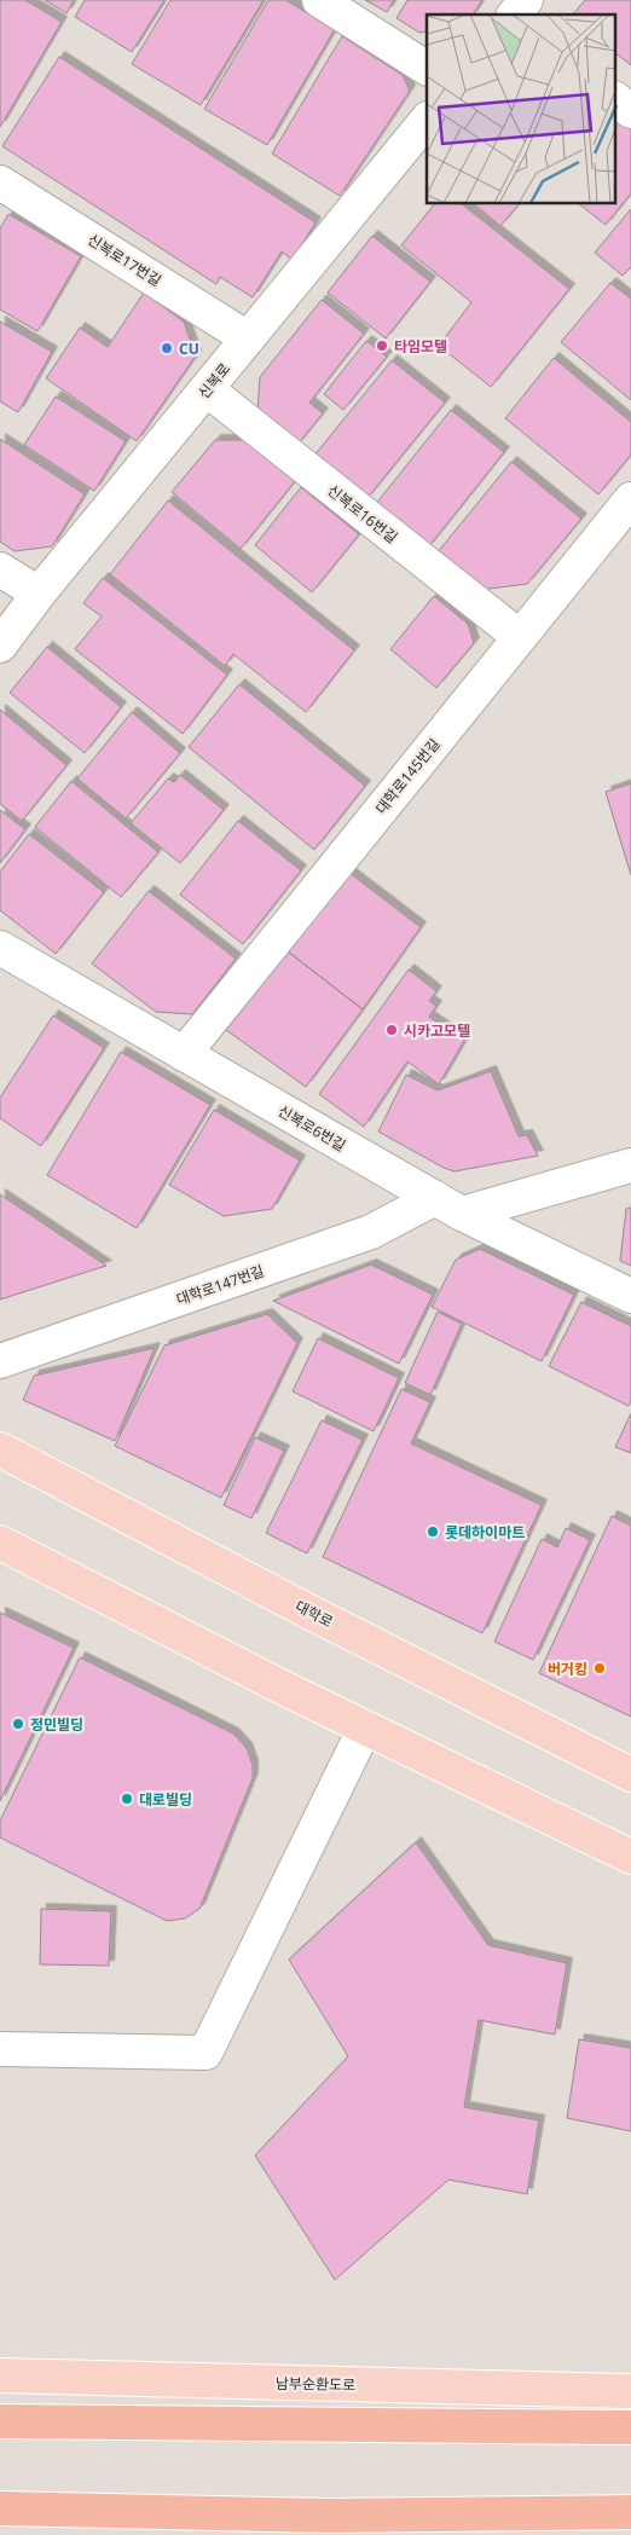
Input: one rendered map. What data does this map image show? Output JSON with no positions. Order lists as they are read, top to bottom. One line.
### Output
{"streets":{"main road":["대학로","남부순환도로"],"street":["신복로17번길","신복로","신복로16번길","대학로145번길","신복로6번길","대학로147번길"]},"crossings":[["신복로17번길","신복로"],["신복로","신복로16번길"],["신복로16번길","대학로145번길"],["대학로145번길","신복로6번길"],["신복로6번길","대학로147번길"]],"places":["타임모텔","CU","시카고모텔","롯데하이마트","버거킹","정민빌딩","대로빌딩"]}
